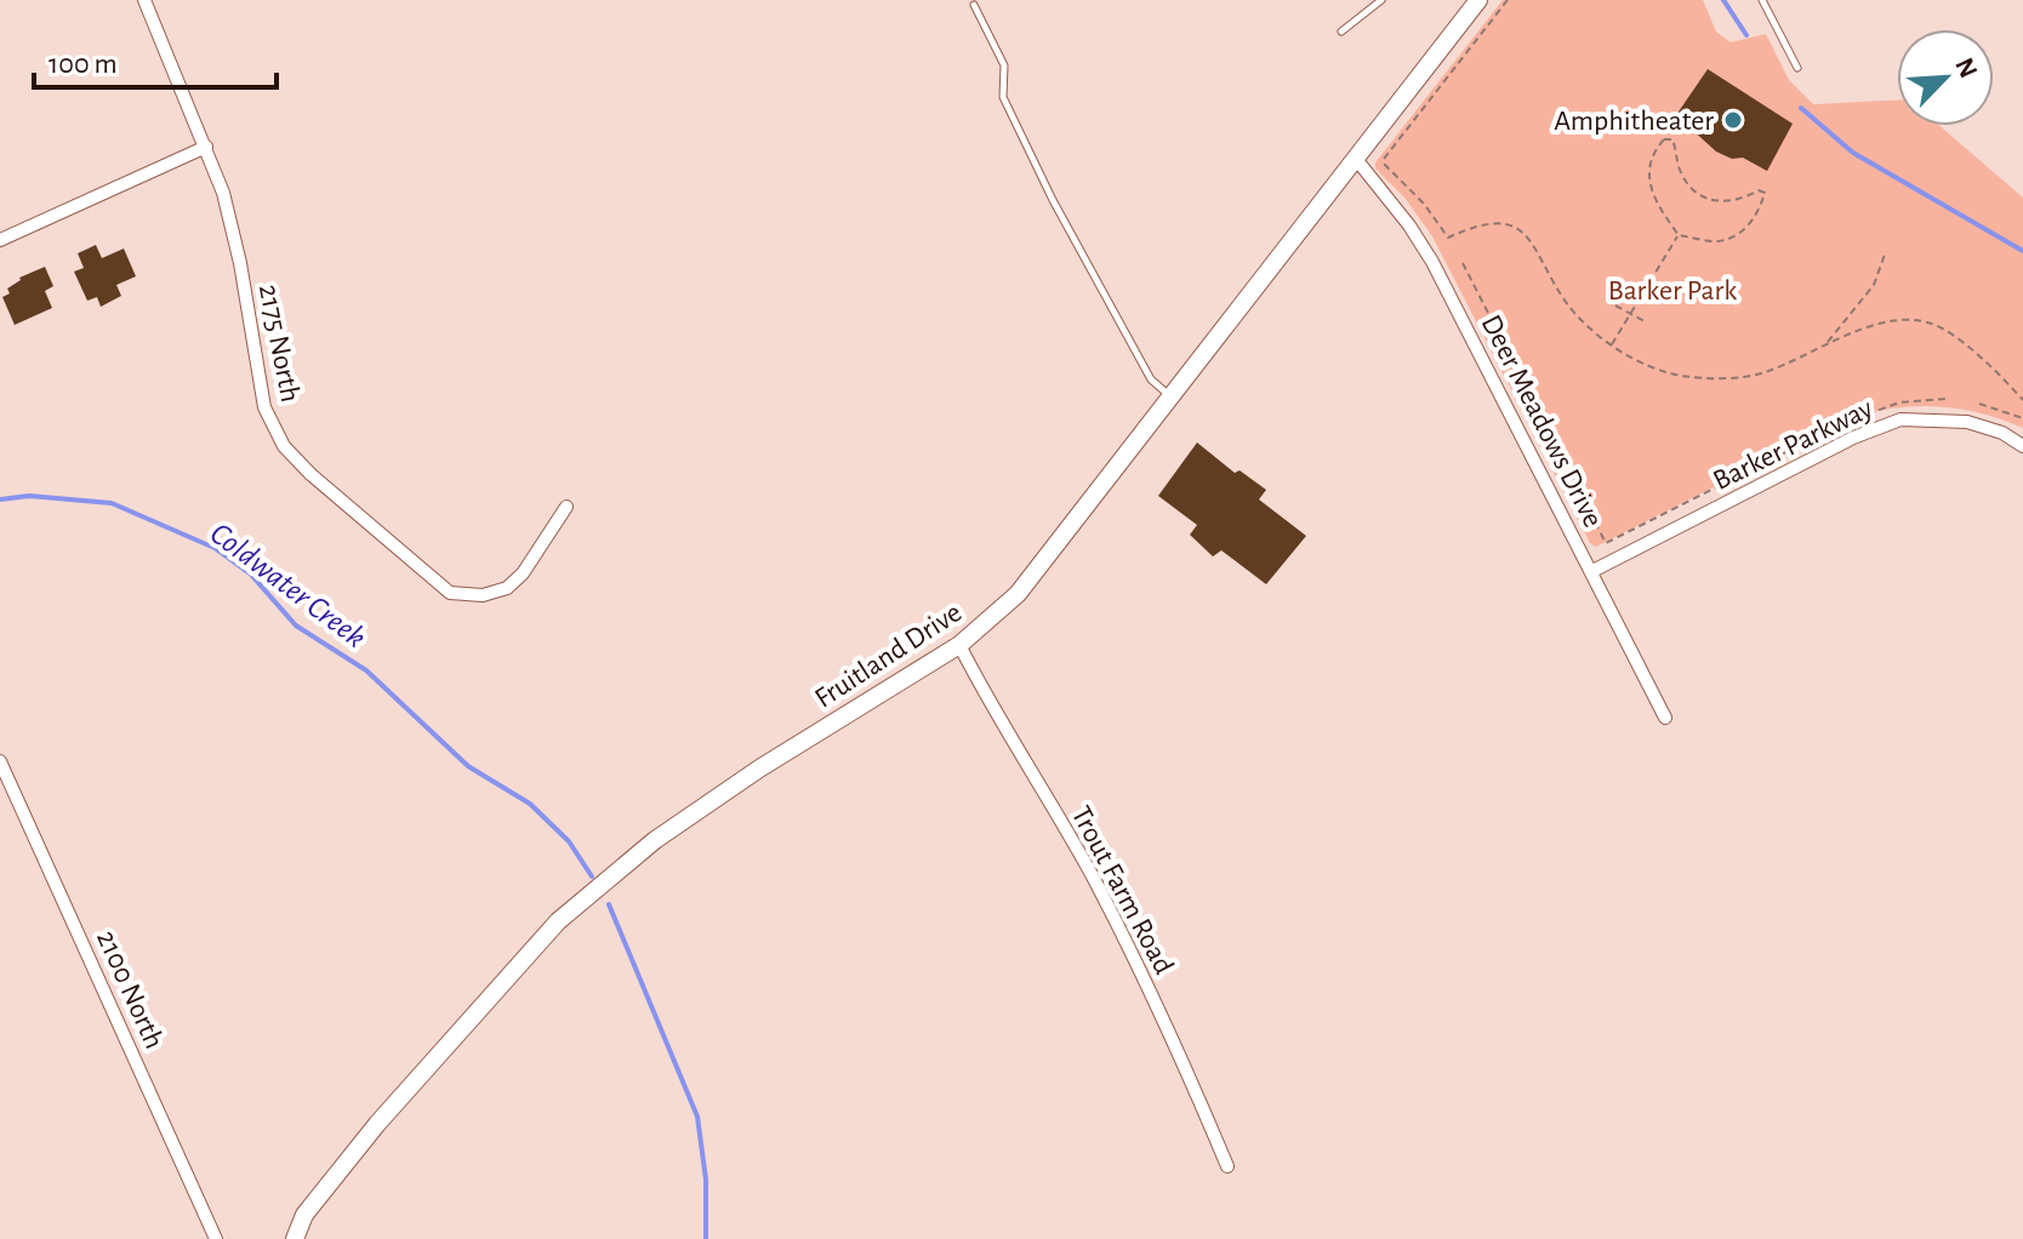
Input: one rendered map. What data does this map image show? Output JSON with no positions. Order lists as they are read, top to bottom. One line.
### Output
{"streets":{"street":["2175 North","Deer Meadows Drive","Barker Parkway","Fruitland Drive","Trout Farm Road","2100 North"]},"crossings":[["Deer Meadows Drive","Barker Parkway"],["Deer Meadows Drive","Fruitland Drive"],["Fruitland Drive","Trout Farm Road"]],"water":["Coldwater Creek"],"parks":["Barker Park"],"places":["Amphitheater"],"scale_bar":"100 m","north":"top right"}
